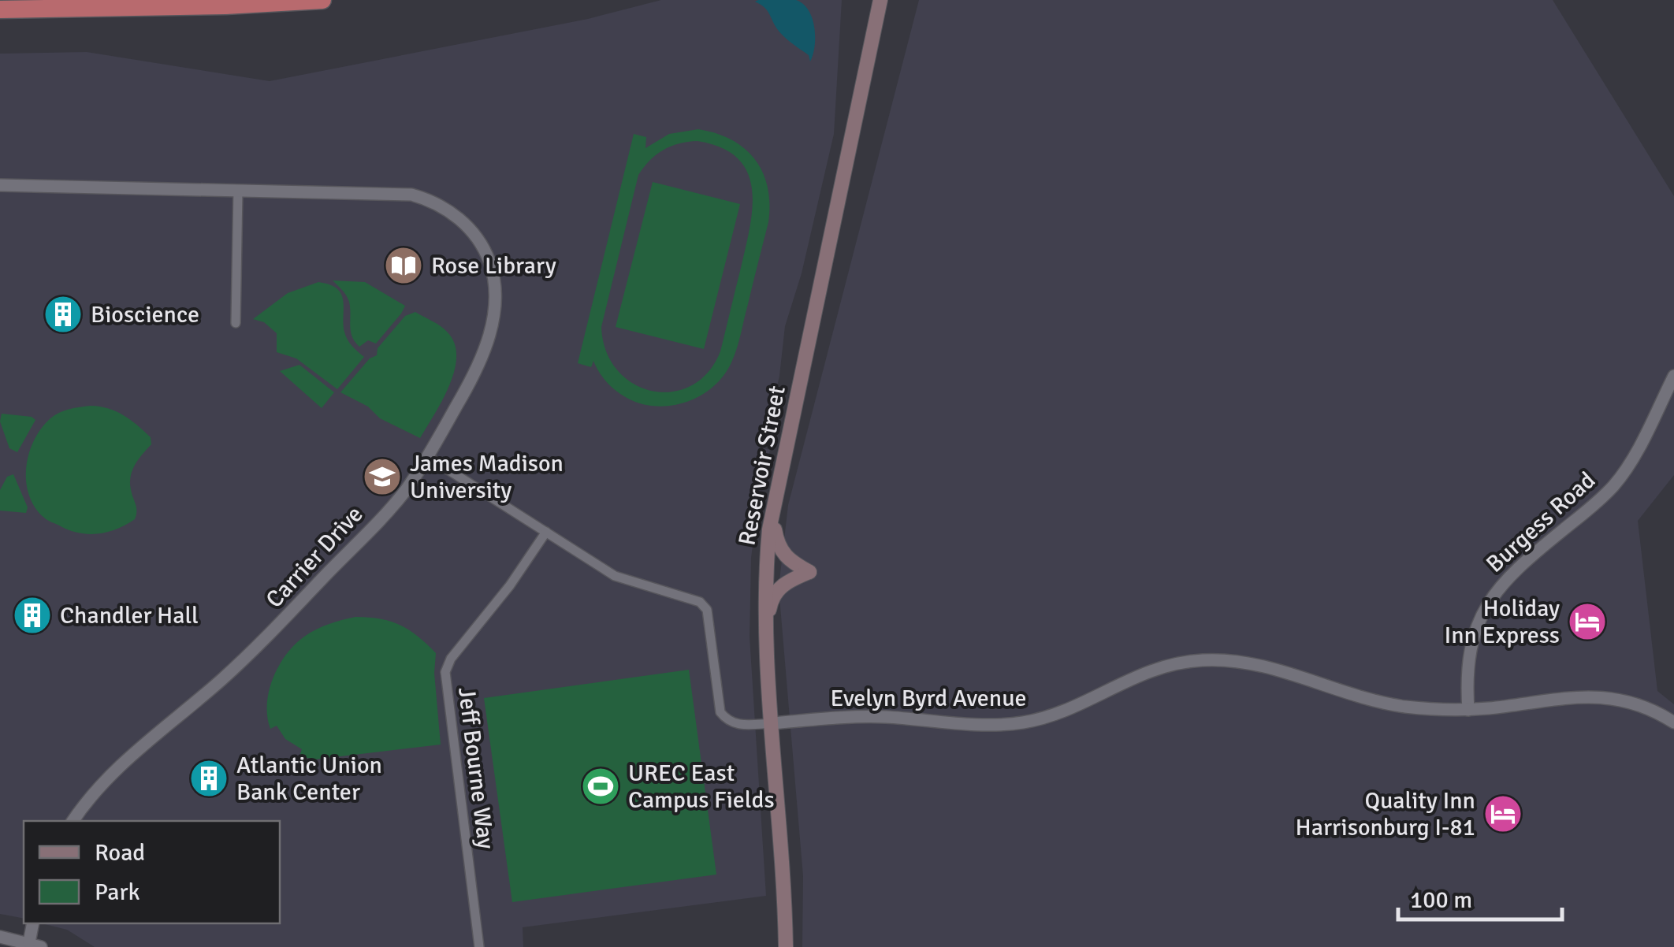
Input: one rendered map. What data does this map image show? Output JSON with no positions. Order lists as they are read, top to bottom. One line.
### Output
{"streets":{"main road":["Reservoir Street"],"street":["Burgess Road","Carrier Drive","Evelyn Byrd Avenue","Jeff Bourne Way"]},"crossings":[["Reservoir Street","Evelyn Byrd Avenue"],["Burgess Road","Evelyn Byrd Avenue"]],"places":{"library":["Rose Library"],"building":["Bioscience","Chandler Hall","Atlantic Union Bank Center"],"school or university":["James Madison University"],"hotel":["Holiday Inn Express","Quality Inn Harrisonburg I-81"],"sports":["UREC East Campus Fields"]},"legend":["Road","Park"],"scale_bar":"100 m"}
